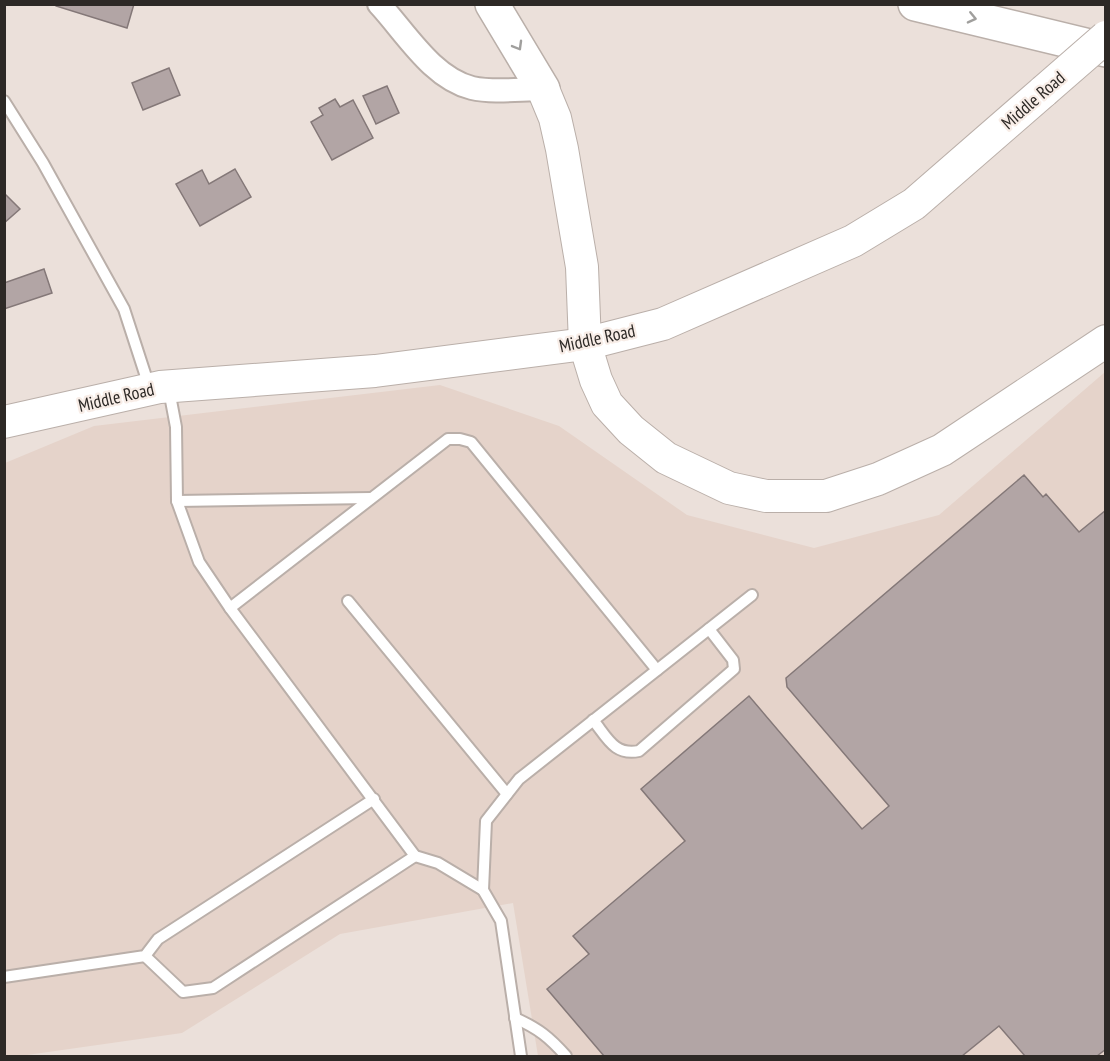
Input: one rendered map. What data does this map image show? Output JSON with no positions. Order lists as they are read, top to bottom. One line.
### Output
{"streets":{"main road":["Middle Road"]}}
